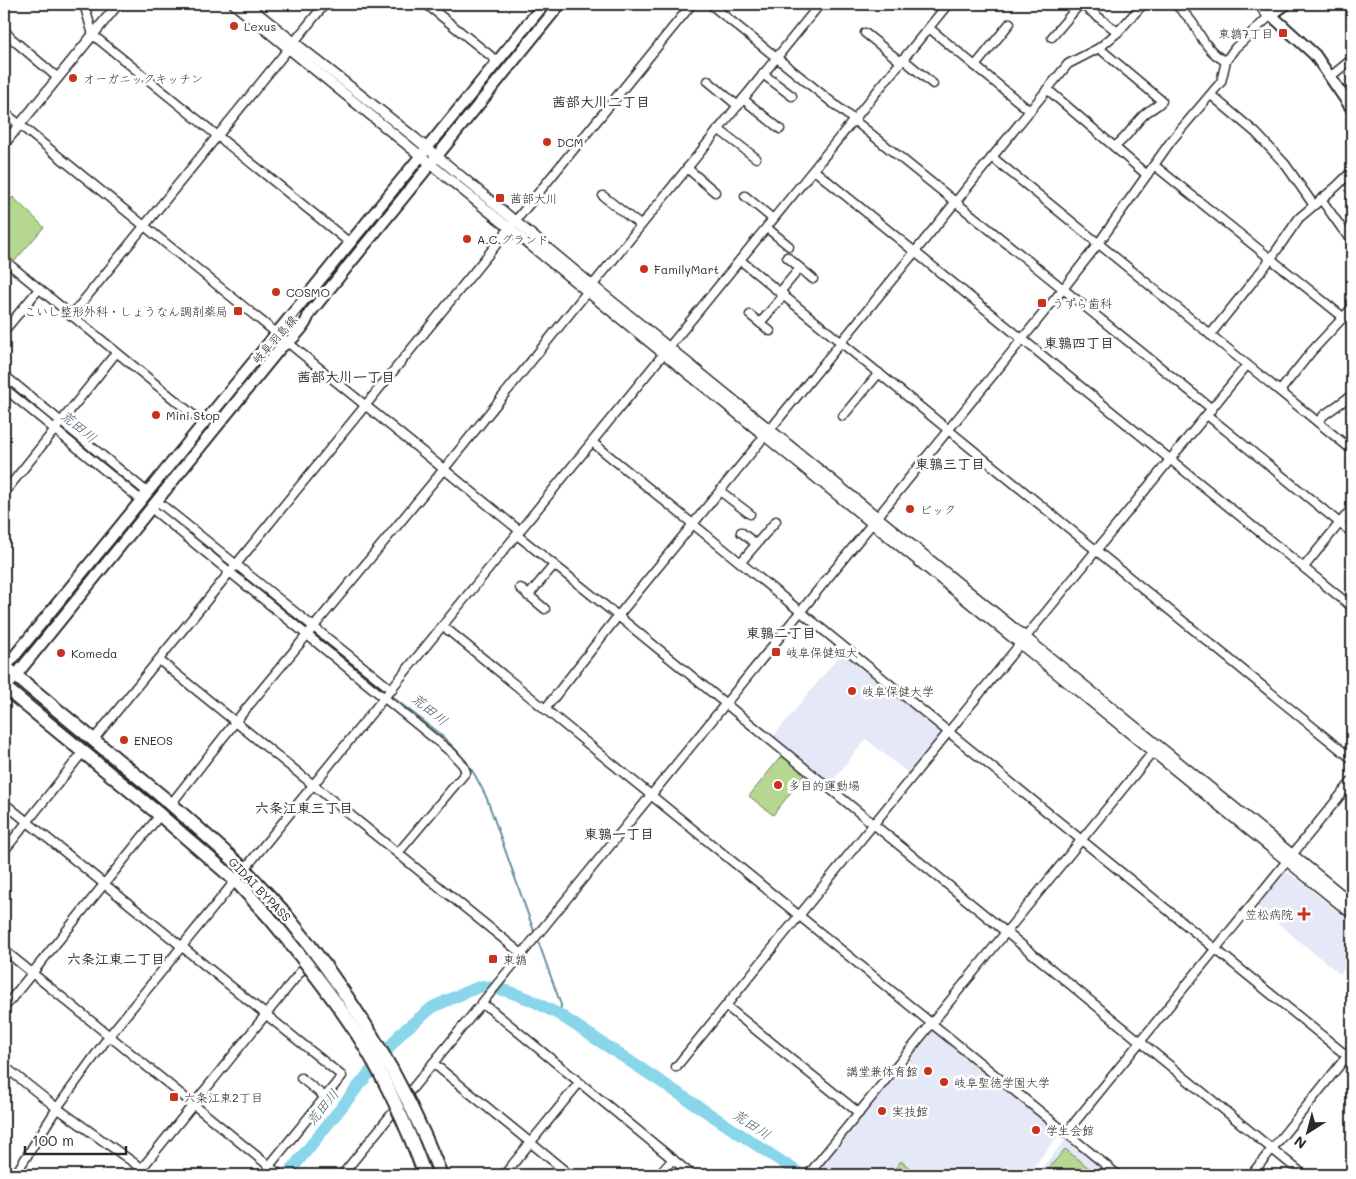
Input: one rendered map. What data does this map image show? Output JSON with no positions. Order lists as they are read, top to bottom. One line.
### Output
{"streets":{"highway":["GIDAI BYPASS"],"main road":["岐阜羽島線"]},"crossings":[["岐阜羽島線","GIDAI BYPASS"]],"districts":["茜部大川二丁目","東鶉四丁目","茜部大川一丁目","東鶉三丁目","東鶉二丁目","六条江東三丁目","東鶉一丁目","六条江東二丁目"],"water":["荒田川"],"places":{"other":["Lexus","オーガニックキッチン","DCM","A.C.グランド","FamilyMart","COSMO","Mini Stop","ビック","Komeda","岐阜保健大学","ENEOS","多目的運動場","講堂兼体育館","岐阜聖徳学園大学","実技館","学生会館"],"transit":["東鶉7丁目","茜部大川","うずら歯科","こいし整形外科・しょうなん調剤薬局","岐阜保健短大","東鶉","六条江東2丁目"],"health":["笠松病院"]},"scale_bar":"100 m","north":"bottom left"}
